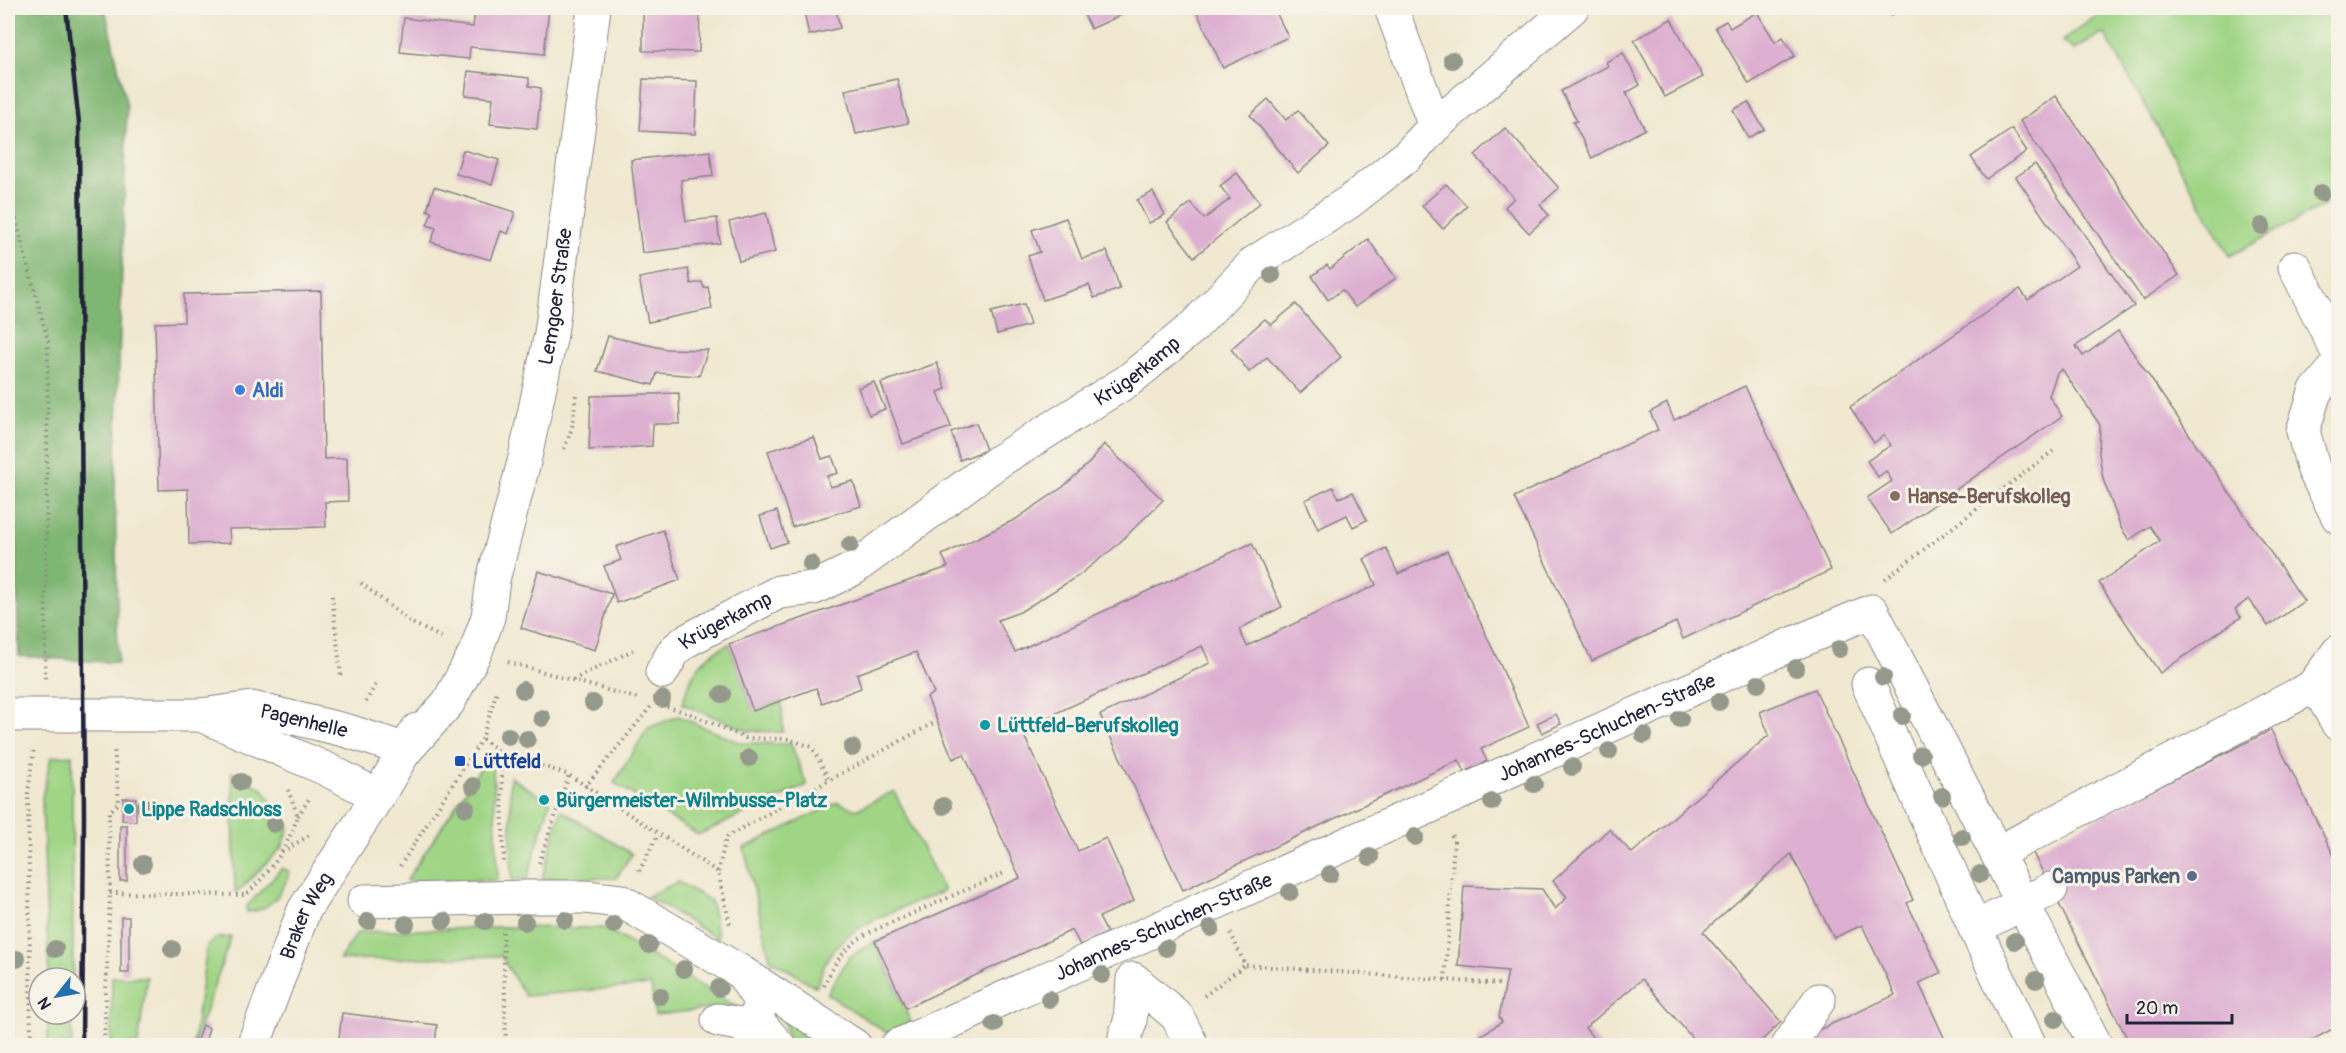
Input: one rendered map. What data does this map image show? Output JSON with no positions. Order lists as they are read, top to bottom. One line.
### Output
{"streets":{"street":["Lemgoer Straße","Krügerkamp","Pagenhelle","Johannes-Schuchen-Straße","Braker Weg"]},"crossings":[["Lemgoer Straße","Pagenhelle"],["Lemgoer Straße","Braker Weg"],["Pagenhelle","Braker Weg"]],"places":{"other":["Aldi","Hanse-Berufskolleg","Lüttfeld-Berufskolleg","Bürgermeister-Wilmbusse-Platz","Lippe Radschloss","Campus Parken"],"transit":["Lüttfeld"]},"scale_bar":"20 m","north":"bottom left"}
